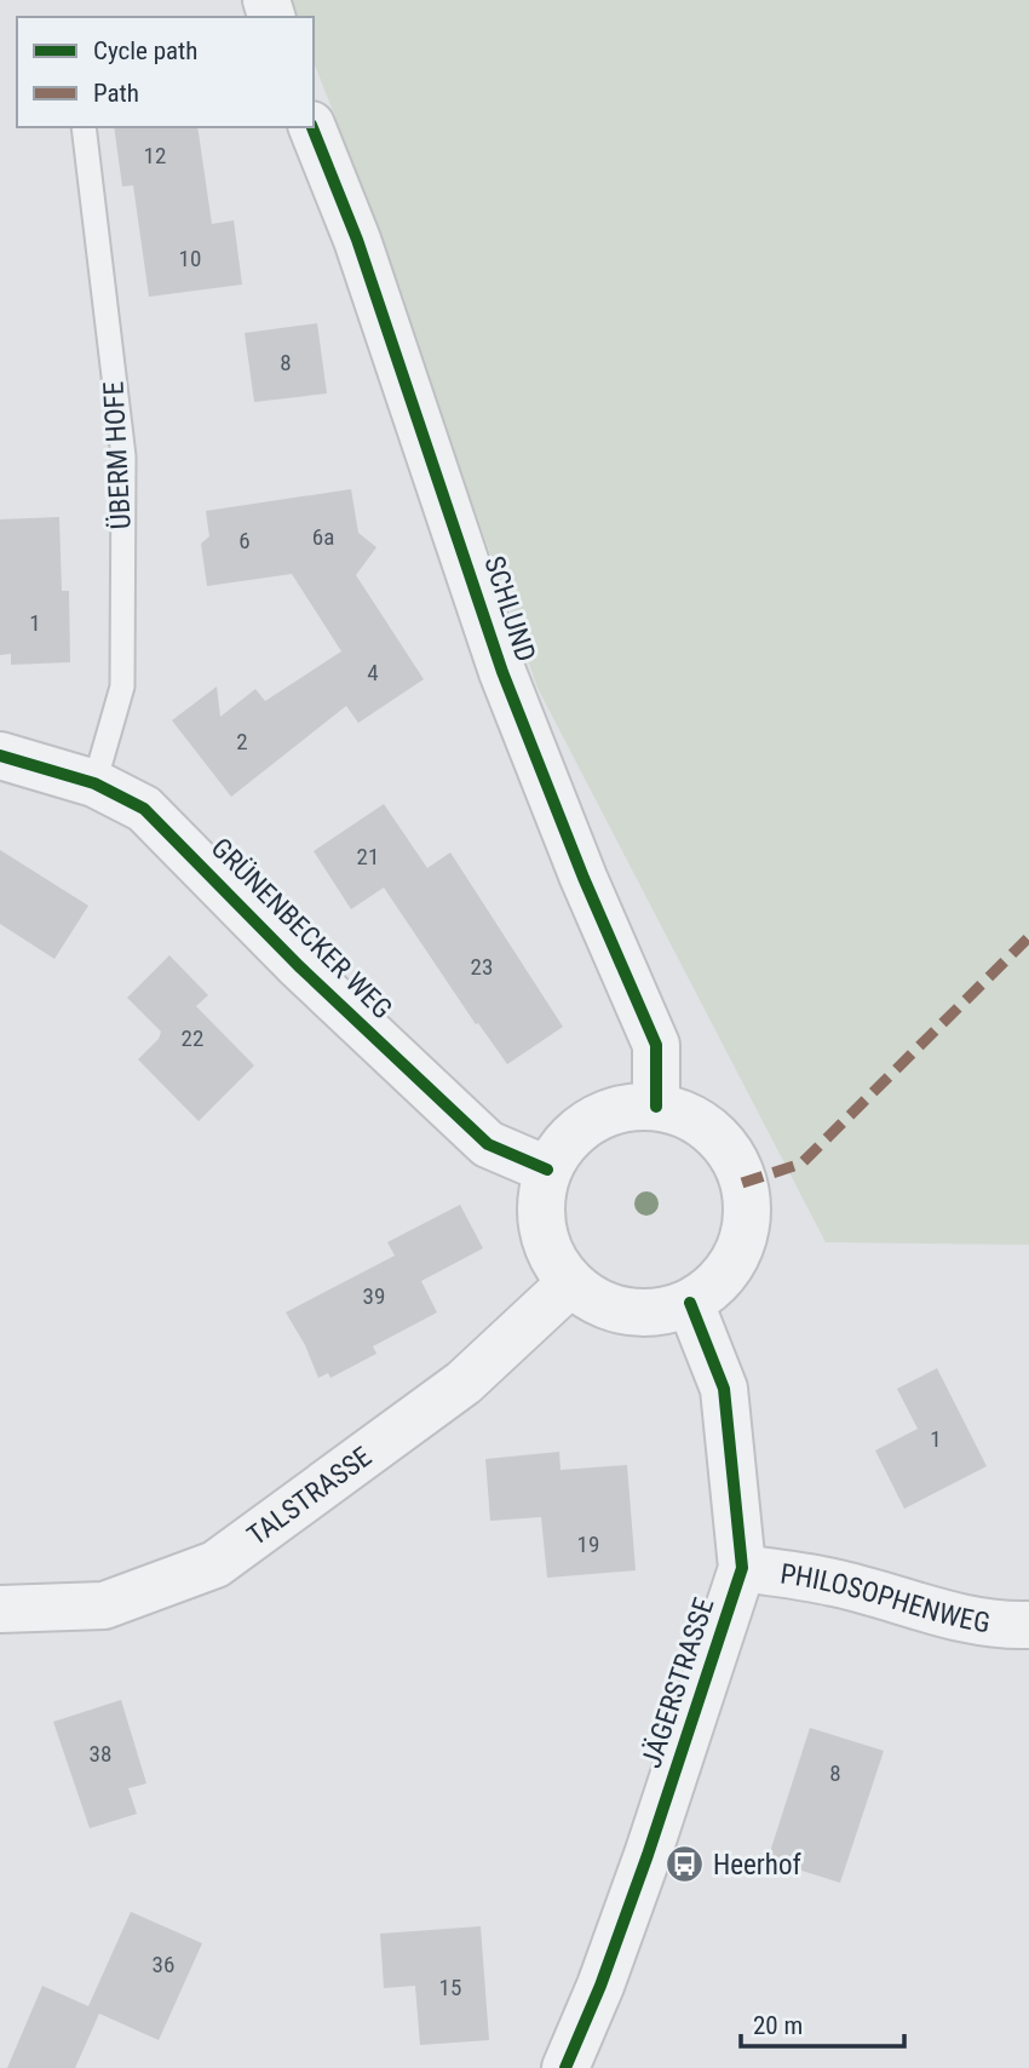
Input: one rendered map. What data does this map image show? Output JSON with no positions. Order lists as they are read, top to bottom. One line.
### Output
{"streets":{"street":["SCHLUND","GRÜNENBECKER WEG","TALSTRASSE","PHILOSOPHENWEG","JÄGERSTRASSE"],"lane":["ÜBERM HOFE"]},"crossings":[["ÜBERM HOFE","GRÜNENBECKER WEG"],["SCHLUND","GRÜNENBECKER WEG"],["SCHLUND","TALSTRASSE"],["SCHLUND","JÄGERSTRASSE"],["GRÜNENBECKER WEG","TALSTRASSE"],["GRÜNENBECKER WEG","JÄGERSTRASSE"],["TALSTRASSE","JÄGERSTRASSE"],["PHILOSOPHENWEG","JÄGERSTRASSE"]],"places":{"bus stop":["Heerhof"]},"house_numbers":["12","10","8","6a","6","1","4","2","21","23","22","39","1","19","38","8","36","15"],"legend":["Cycle path","Path"],"scale_bar":"20 m"}
